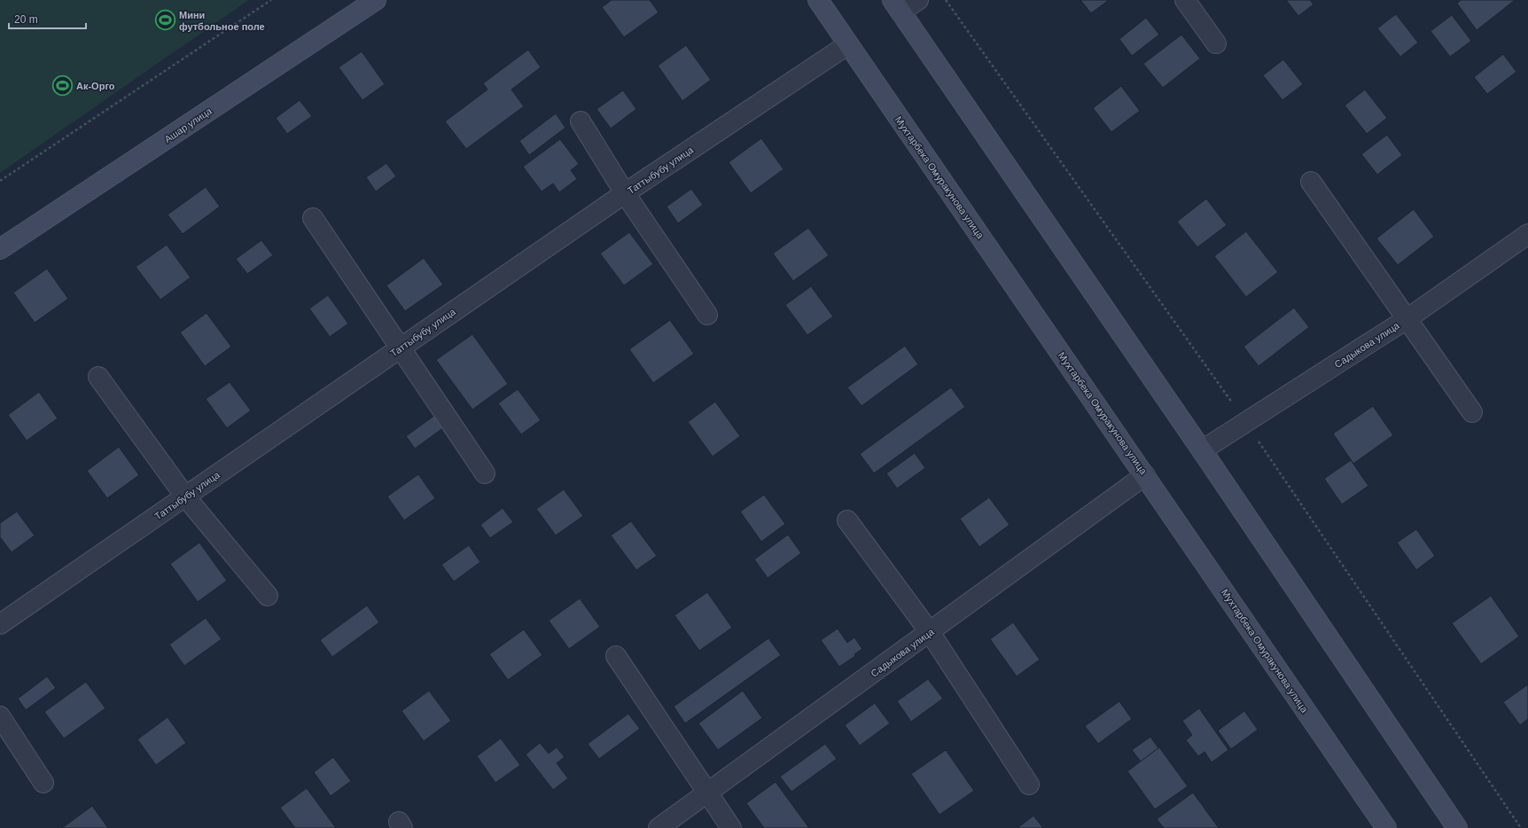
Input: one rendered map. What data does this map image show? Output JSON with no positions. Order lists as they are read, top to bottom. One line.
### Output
{"streets":{"main road":["Ашар улица","Мухтарбека Омуракунова улица"],"street":["Таттыбубу улица","Садыкова улица"]},"crossings":[["Таттыбубу улица","Мухтарбека Омуракунова улица"],["Мухтарбека Омуракунова улица","Садыкова улица"]],"places":{"sports":["Мини футбольное поле","Ак-Орго"]},"scale_bar":"20 m"}
